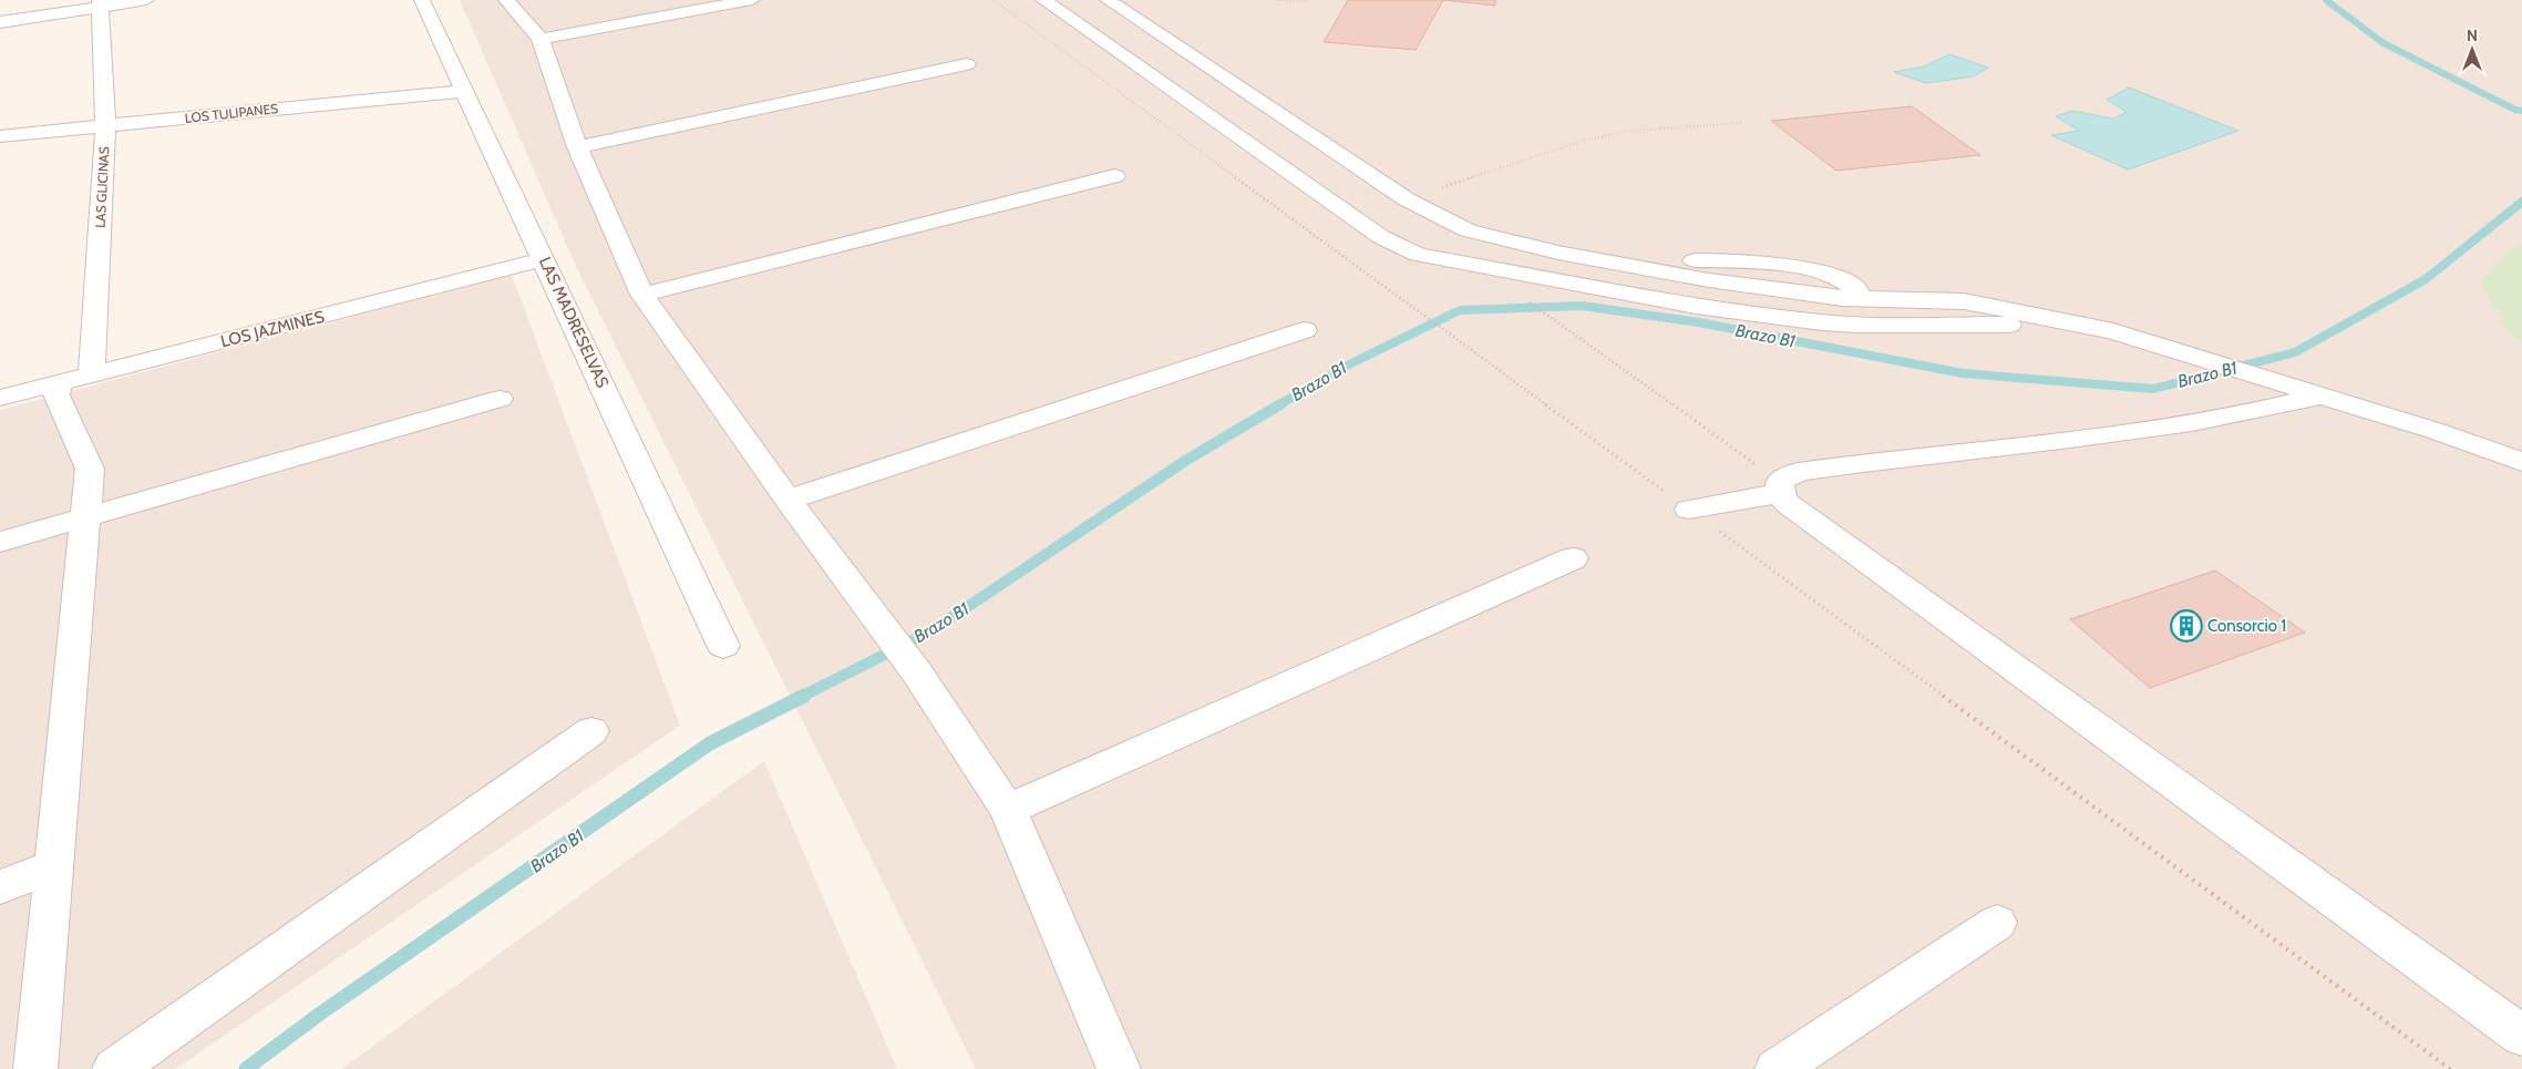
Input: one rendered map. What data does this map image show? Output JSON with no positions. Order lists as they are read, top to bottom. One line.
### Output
{"streets":{"street":["LOS TULIPANES","LAS GLICINAS","LAS MADRESELVAS","LOS JAZMINES"]},"crossings":[["LOS TULIPANES","LAS GLICINAS"],["LOS TULIPANES","LAS MADRESELVAS"],["LAS GLICINAS","LOS JAZMINES"],["LAS MADRESELVAS","LOS JAZMINES"]],"water":["Brazo B1"],"places":{"building":["Consorcio 1"]},"north":"top"}
